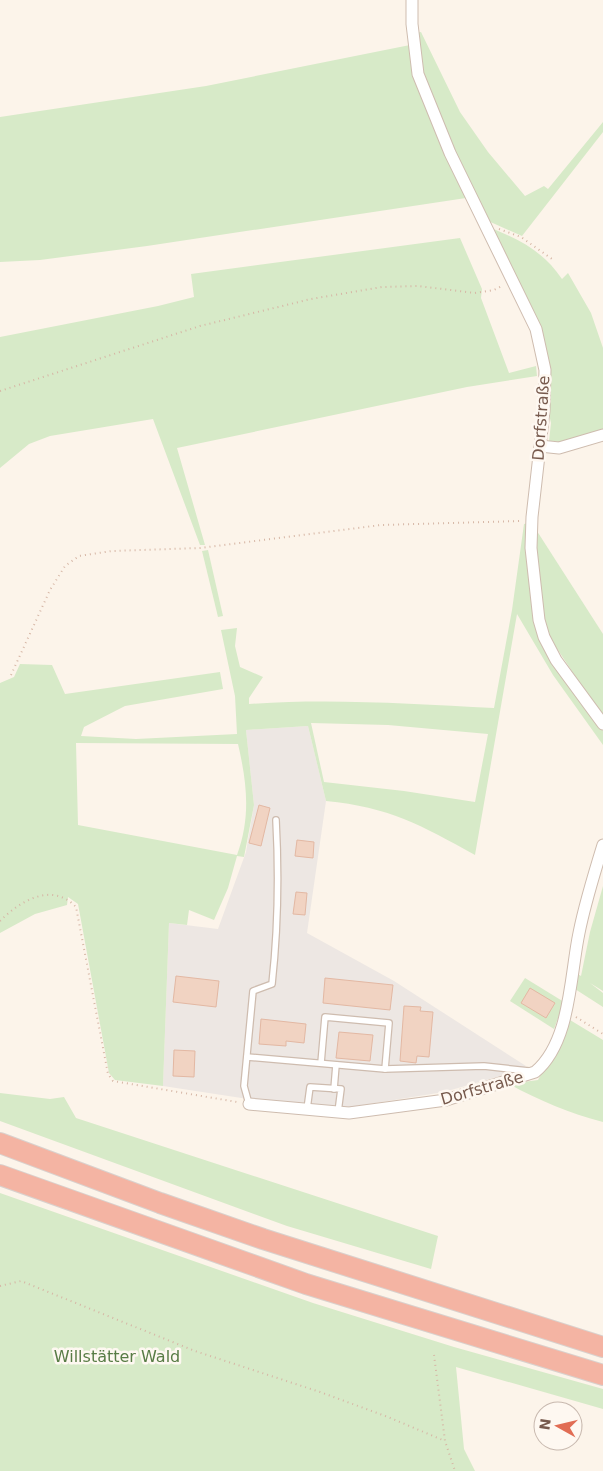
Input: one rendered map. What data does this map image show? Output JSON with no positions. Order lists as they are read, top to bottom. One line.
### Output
{"streets":{"street":["Dorfstraße"]},"parks":["Willstätter Wald"],"north":"left"}
